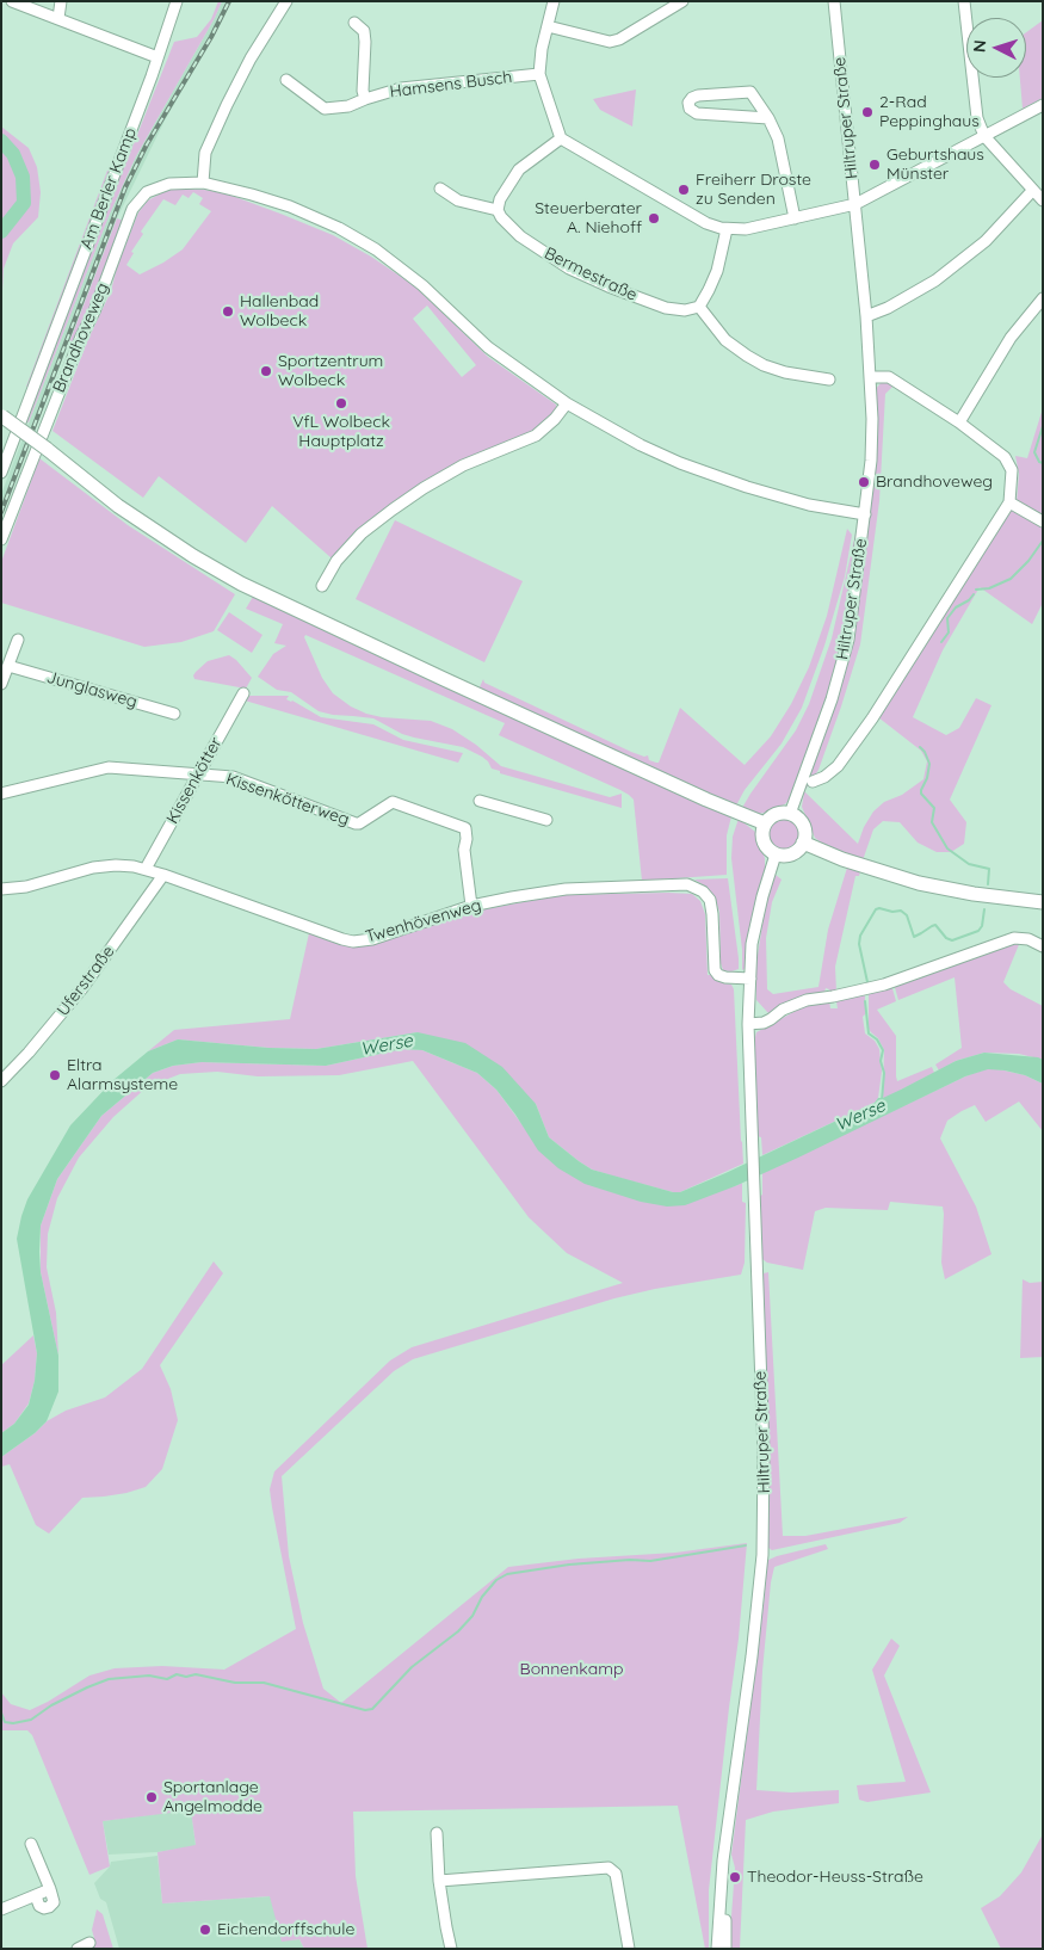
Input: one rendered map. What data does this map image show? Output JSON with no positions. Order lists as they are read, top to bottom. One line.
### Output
{"streets":{"street":["Hamsens Busch","Hiltruper Straße","Am Berler Kamp","Bermestraße","Brandhoveweg","Junglasweg","Kissenkötter","Kissenkötterweg","Twenhövenweg","Uferstraße"]},"crossings":[["Hiltruper Straße","Brandhoveweg"],["Hiltruper Straße","Twenhövenweg"],["Kissenkötter","Kissenkötterweg"],["Kissenkötter","Twenhövenweg"],["Kissenkötterweg","Twenhövenweg"],["Twenhövenweg","Uferstraße"]],"water":["Werse"],"parks":["Bonnenkamp"],"places":["2-Rad Peppinghaus","Geburtshaus Münster","Freiherr Droste zu Senden","Steuerberater A. Niehoff","Hallenbad Wolbeck","Sportzentrum Wolbeck","VfL Wolbeck Hauptplatz","Brandhoveweg","Eltra Alarmsysteme","Sportanlage Angelmodde","Theodor-Heuss-Straße","Eichendorffschule"],"north":"left"}
